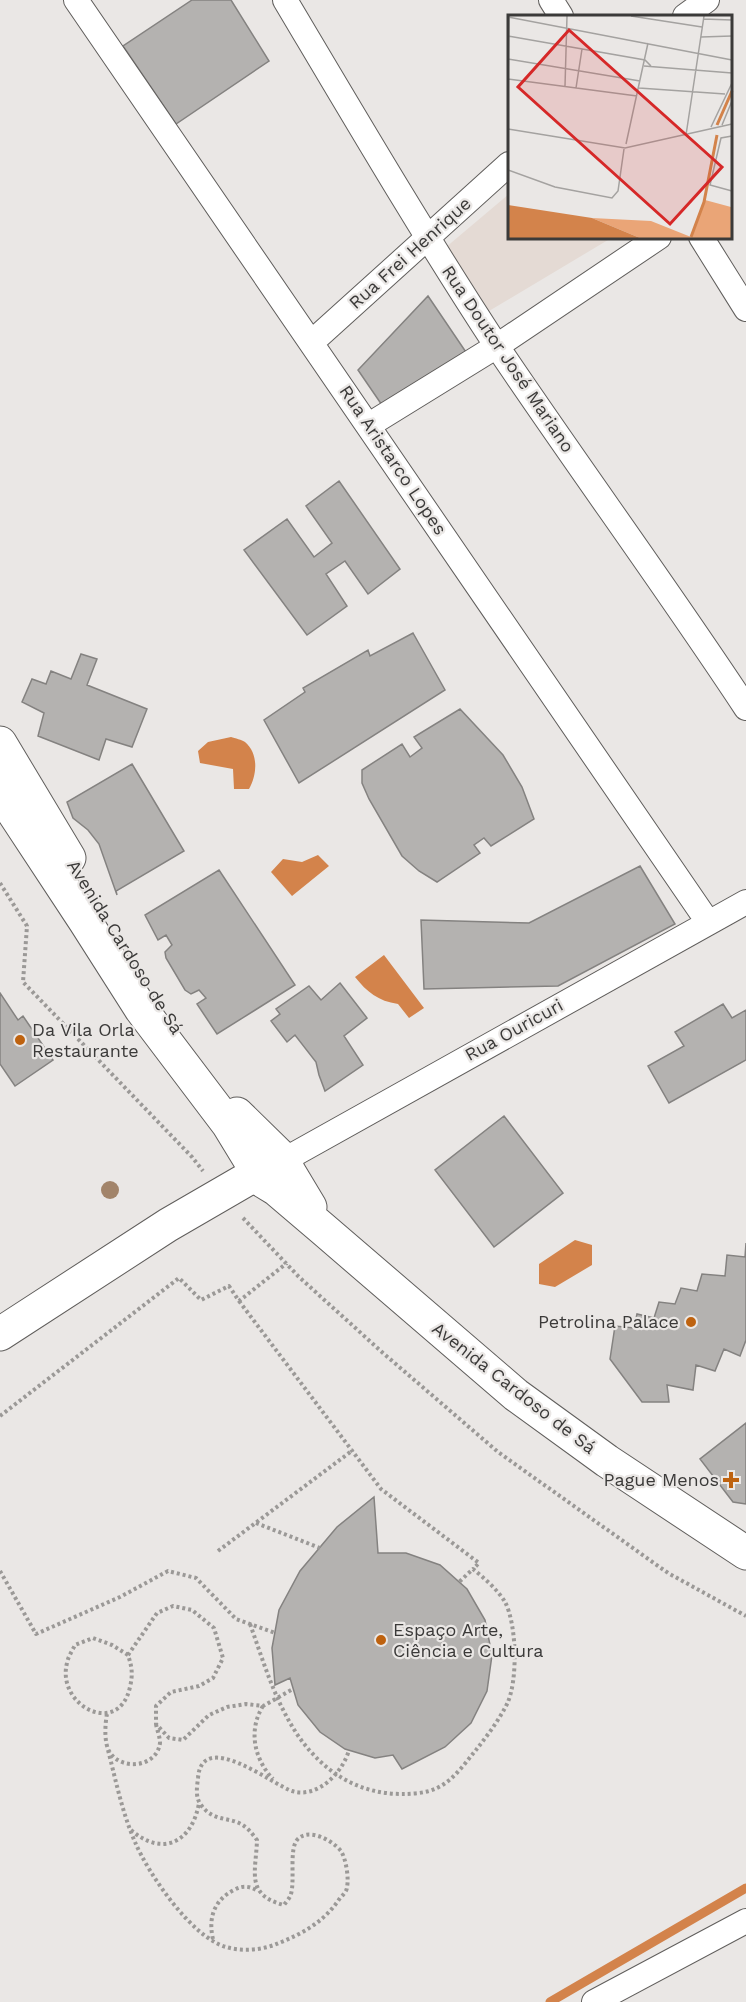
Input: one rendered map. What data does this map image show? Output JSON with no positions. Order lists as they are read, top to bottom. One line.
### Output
{"streets":{"main road":["Avenida Cardoso de Sá"],"street":["Rua Frei Henrique","Rua Doutor José Mariano","Rua Aristarco Lopes","Rua Ouricuri"]},"crossings":[["Rua Frei Henrique","Rua Doutor José Mariano"],["Rua Frei Henrique","Rua Aristarco Lopes"],["Rua Aristarco Lopes","Rua Ouricuri"],["Avenida Cardoso de Sá","Rua Ouricuri"]],"places":{"other":["Da Vila Orla Restaurante","Petrolina Palace","Espaço Arte, Ciência e Cultura"],"health":["Pague Menos"]}}
